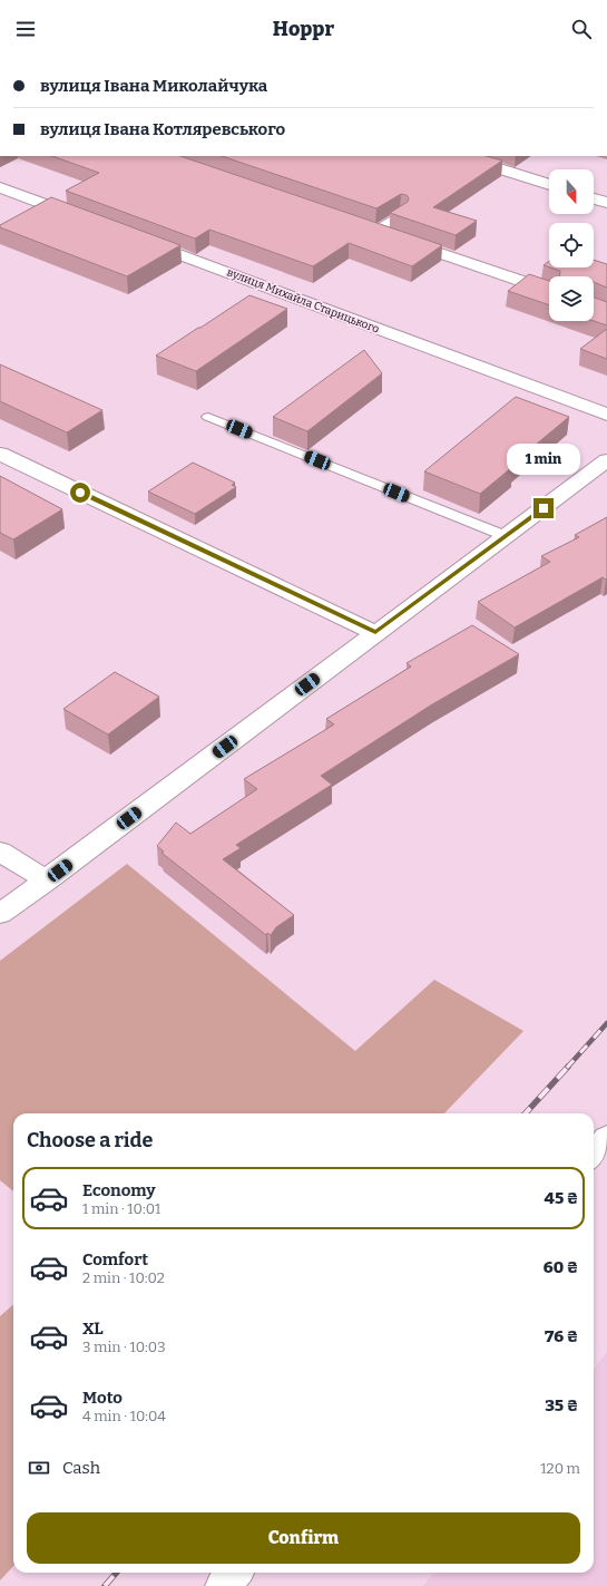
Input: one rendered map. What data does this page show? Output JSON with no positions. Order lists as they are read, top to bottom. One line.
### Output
{"streets":{"street":["вулиця Михайла Старицького"]},"north":"bottom","page":{"header":"Hoppr","banner":["вулиця Івана Миколайчука","вулиця Івана Котляревського"],"bubble":"1 min","heading":"Choose a ride","list":[{"name":"Economy","note":"1 min · 10:01","value":"45 ₴"},{"name":"Comfort","note":"2 min · 10:02","value":"60 ₴"},{"name":"XL","note":"3 min · 10:03","value":"76 ₴"},{"name":"Moto","note":"4 min · 10:04","value":"35 ₴"}],"pay":["Cash","120 m"],"buttons":"Confirm"}}
